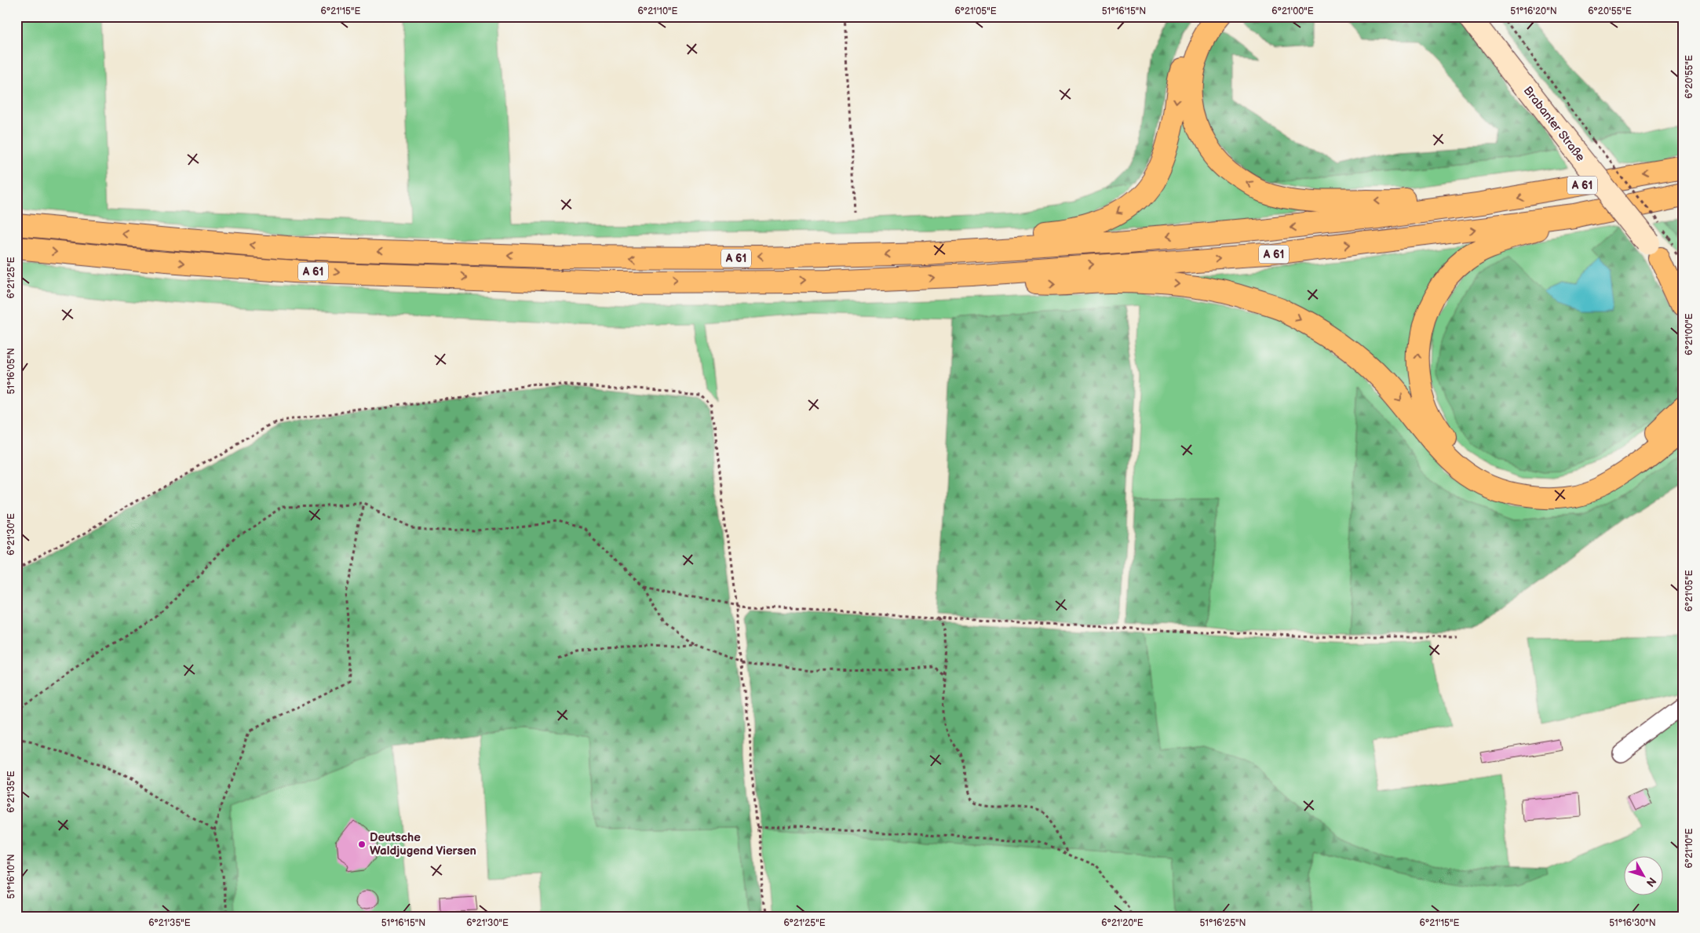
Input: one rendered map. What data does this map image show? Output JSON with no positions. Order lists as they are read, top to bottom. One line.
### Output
{"streets":{"highway":["A 61"],"main road":["Brabanter Straße"]},"places":["Deutsche Waldjugend Viersen"],"north":"bottom right","coordinates":["6°21'15\"E","6°21'10\"E","6°21'05\"E","51°16'15\"N","6°21'00\"E","51°16'20\"N","6°20'55\"E","6°21'25\"E","51°16'05\"N","6°21'30\"E","6°21'35\"E","51°16'10\"N","6°21'20\"E","51°16'25\"N","51°16'30\"N"]}
